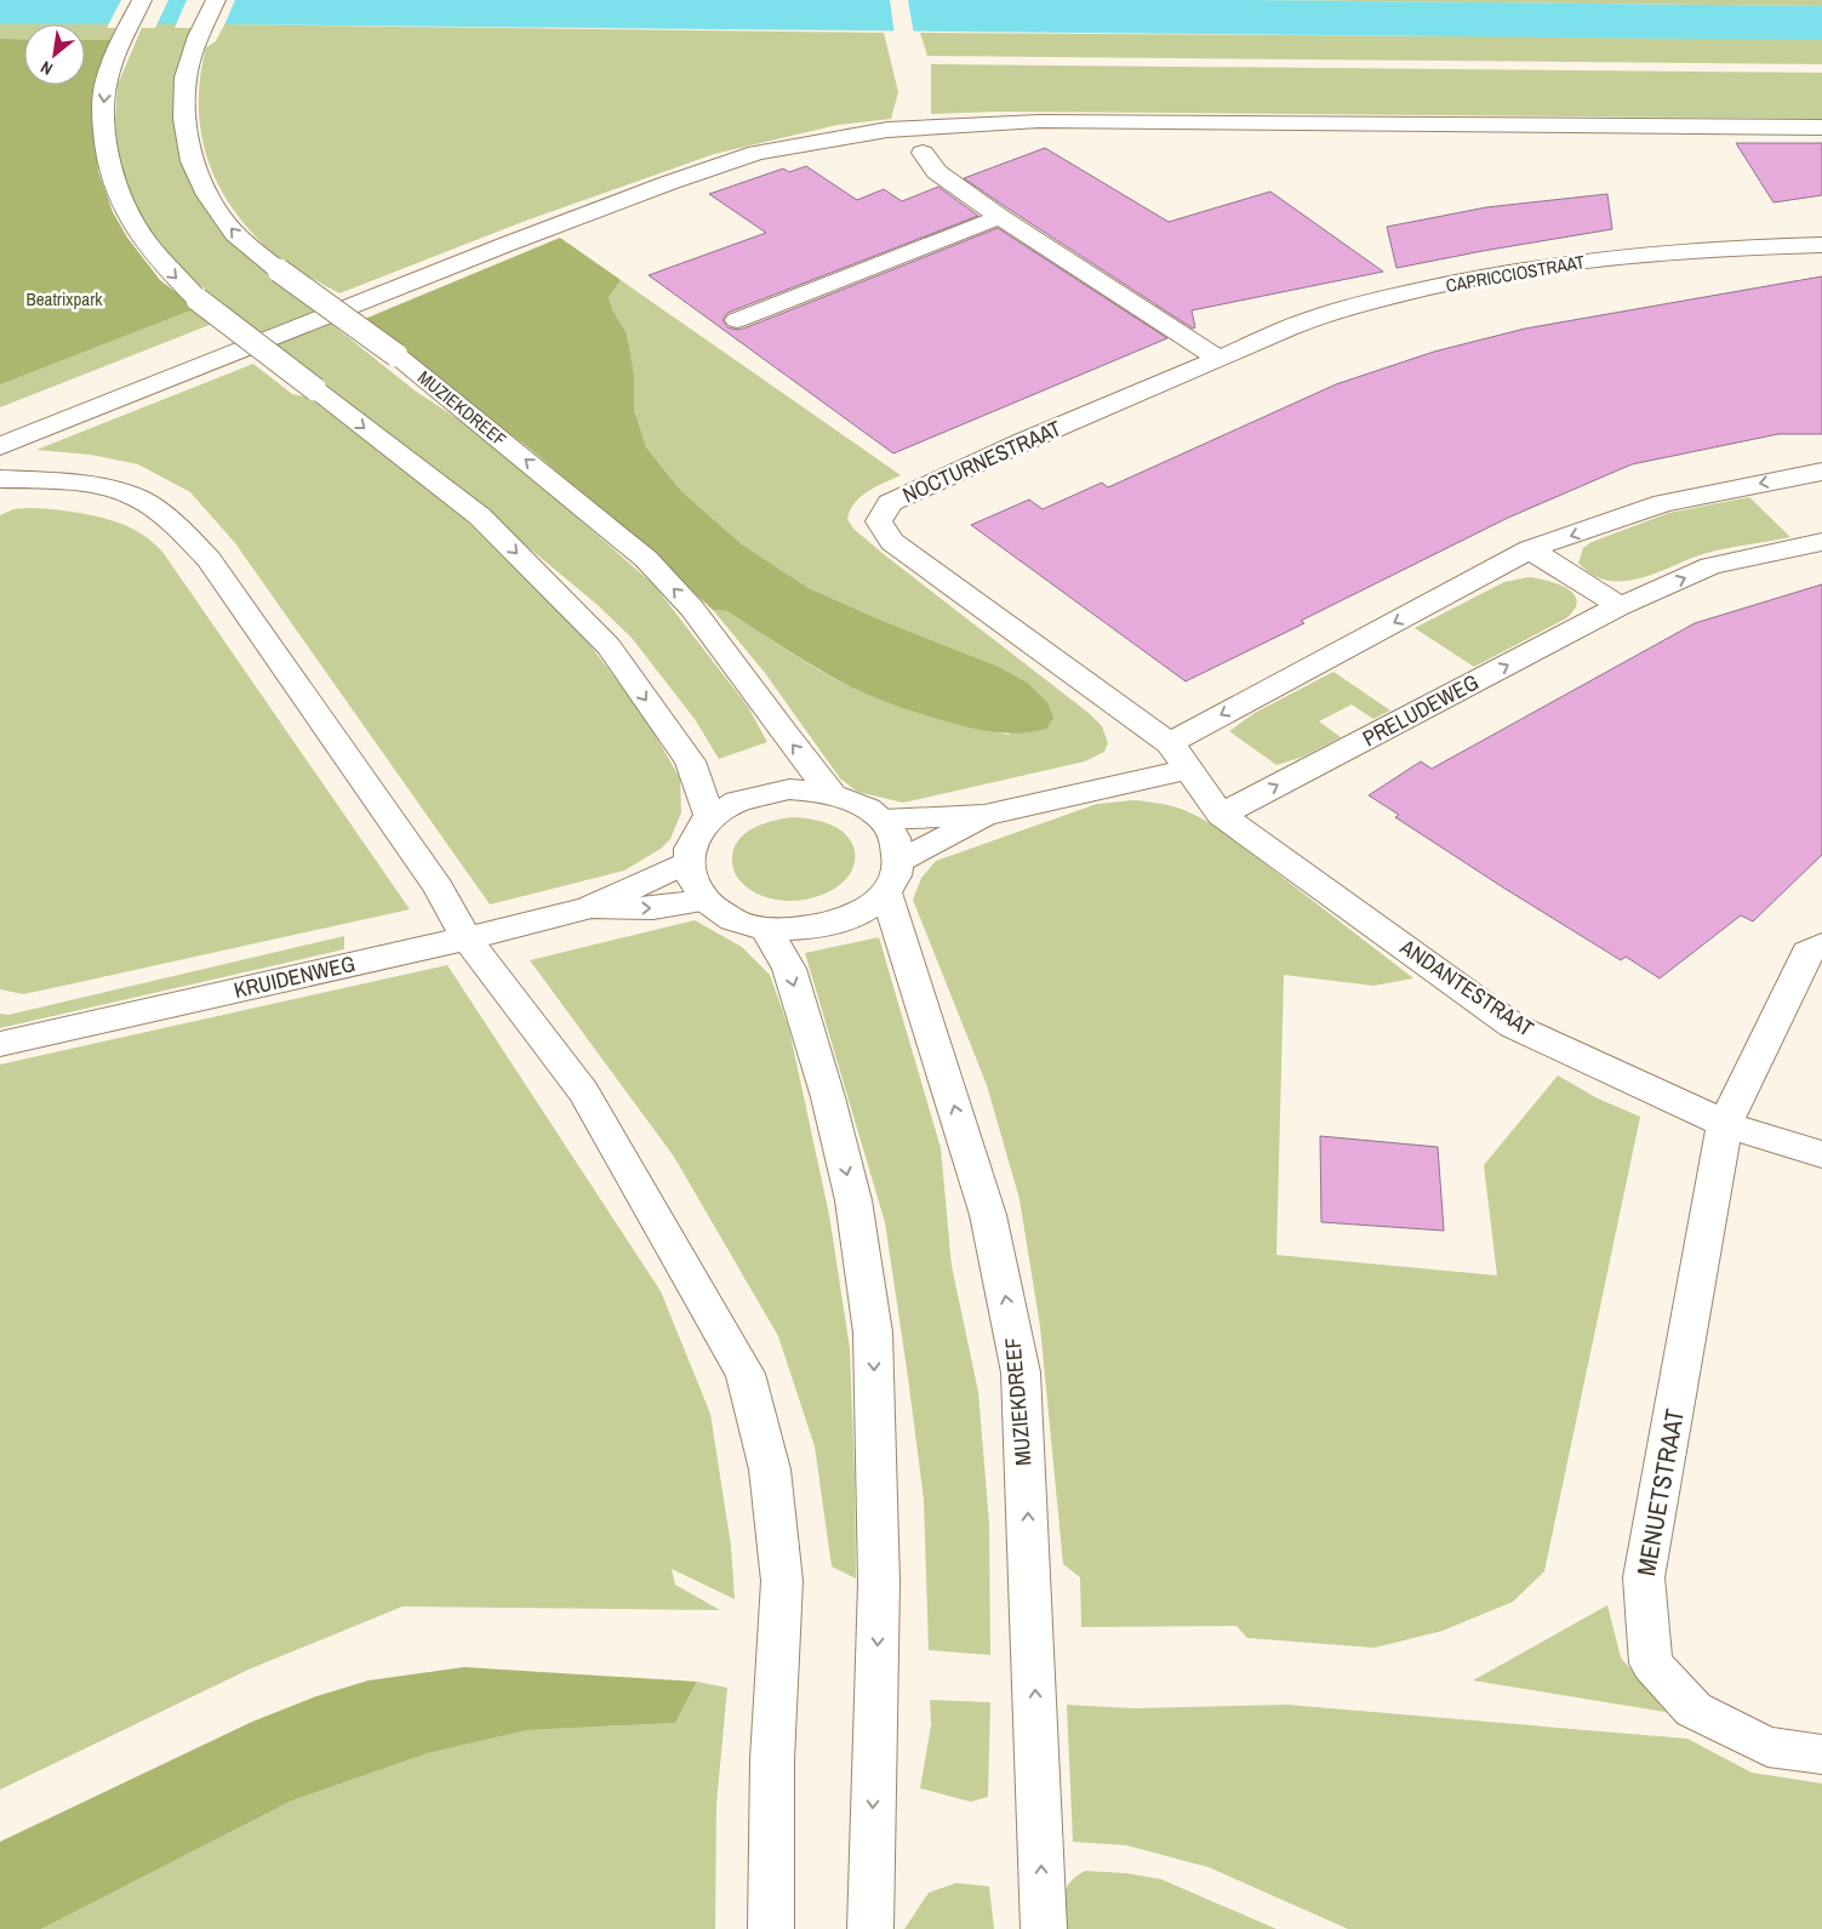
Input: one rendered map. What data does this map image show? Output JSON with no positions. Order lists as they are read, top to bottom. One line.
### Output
{"streets":{"street":["CAPRICCIOSTRAAT","MUZIEKDREEF","NOCTURNESTRAAT","PRELUDEWEG","KRUIDENWEG","ANDANTESTRAAT","MENUETSTRAAT"]},"crossings":[["CAPRICCIOSTRAAT","NOCTURNESTRAAT"],["MUZIEKDREEF","KRUIDENWEG"],["NOCTURNESTRAAT","ANDANTESTRAAT"],["PRELUDEWEG","ANDANTESTRAAT"],["ANDANTESTRAAT","MENUETSTRAAT"]],"parks":["Beatrixpark"],"north":"bottom left"}
